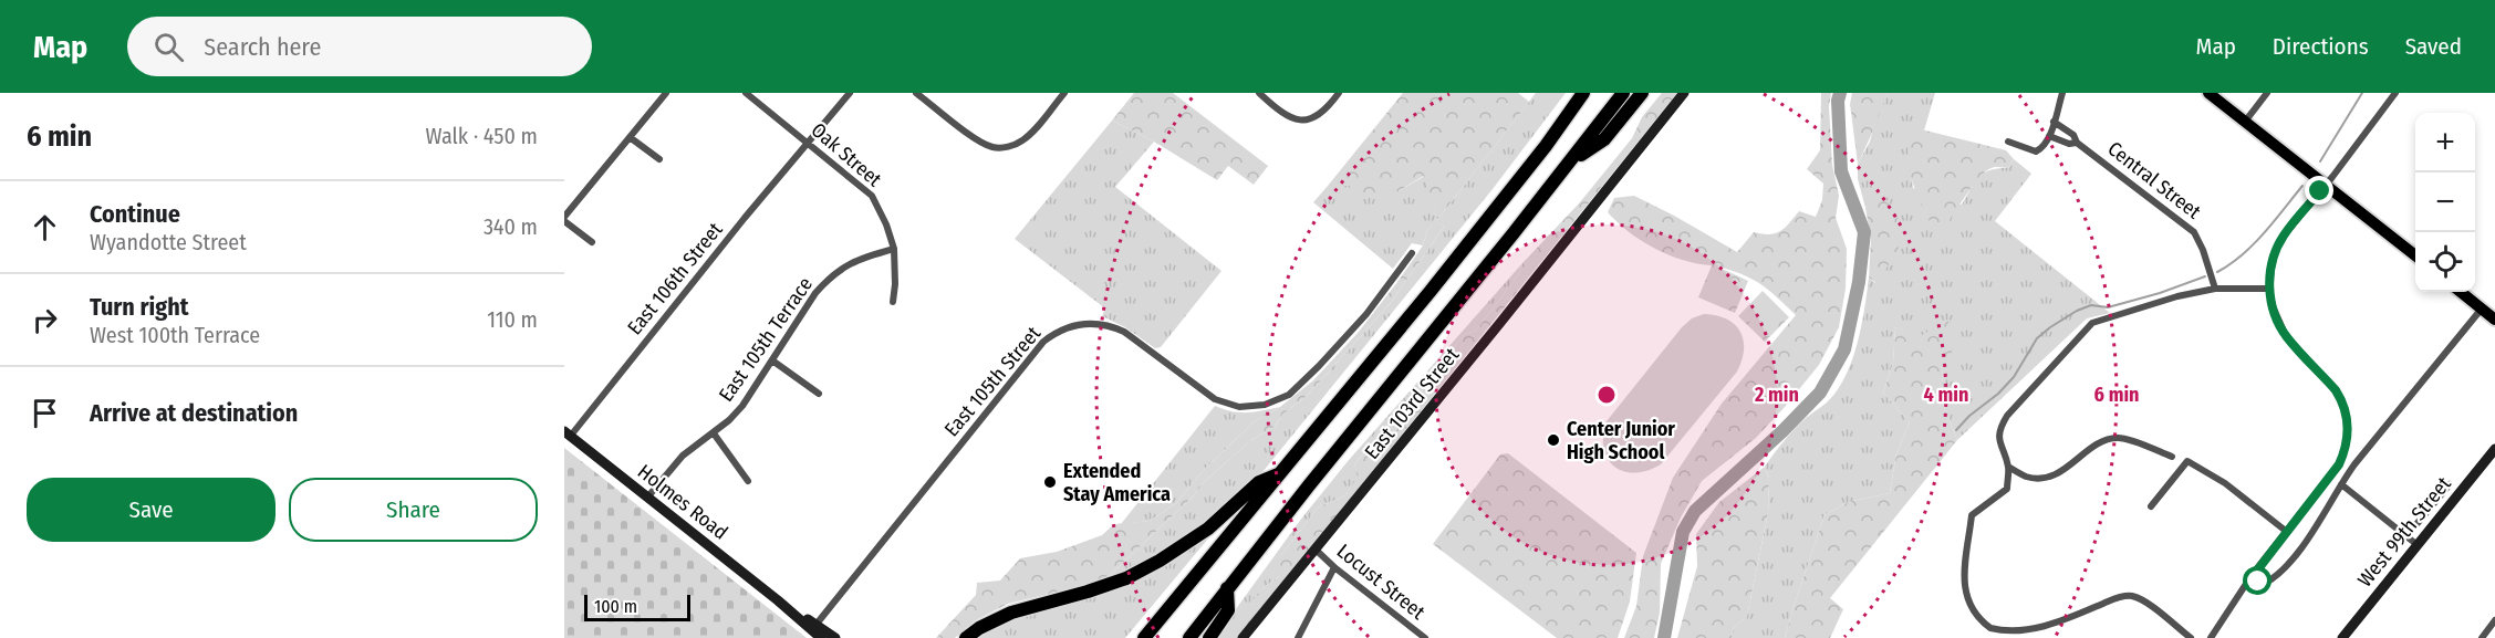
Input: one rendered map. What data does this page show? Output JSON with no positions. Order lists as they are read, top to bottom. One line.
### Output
{"streets":{"street":["Oak Street","Central Street","East 106th Street","East 105th Terrace","East 105th Street","East 103rd Street","Holmes Road","West 99th Street","Locust Street"]},"crossings":[["Oak Street","East 106th Street"],["Oak Street","East 105th Terrace"],["East 106th Street","Holmes Road"],["East 105th Terrace","Holmes Road"],["East 105th Street","Holmes Road"],["East 103rd Street","Locust Street"]],"places":["Center Junior High School","Extended Stay America"],"scale_bar":"100 m","page":{"header":"Map","search":"Search here","nav":["Map","Directions","Saved"],"heading":["6 min","Walk · 450 m"],"map_buttons":["+","−"],"list":[["Continue","Wyandotte Street","340 m"],["Turn right","West 100th Terrace","110 m"],"Arrive at destination"],"buttons":["Save","Share"],"scale":"100 m"},"rings":["2 min","4 min","6 min"]}
